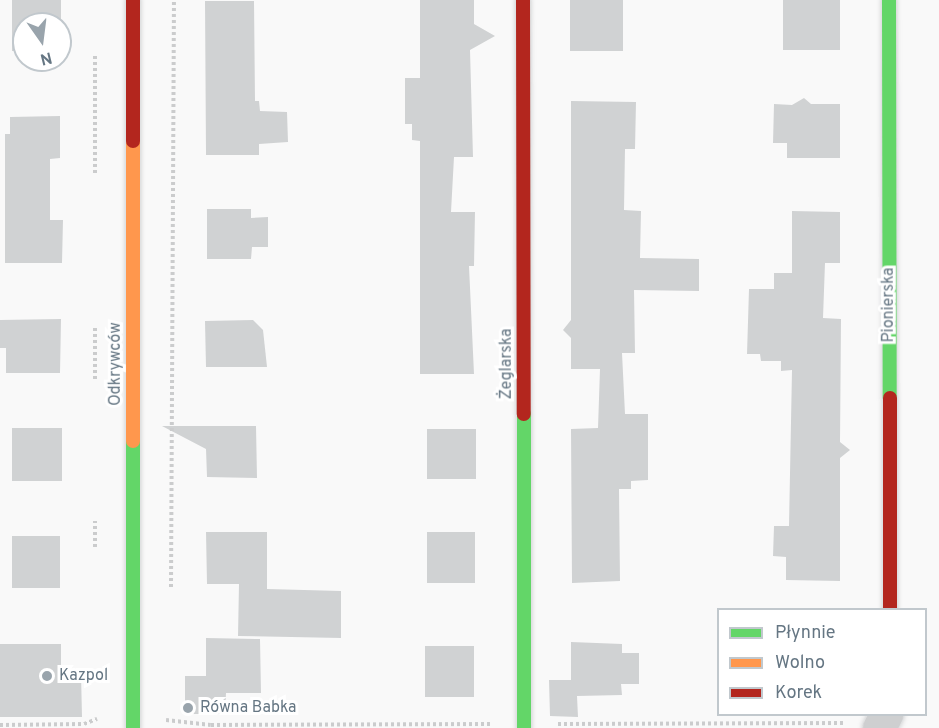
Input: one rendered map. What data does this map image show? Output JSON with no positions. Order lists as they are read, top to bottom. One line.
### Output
{"streets":{"street":["Pionierska","Odkrywców","Żeglarska"]},"places":["Kazpol","Równa Babka"],"legend":["Płynnie","Wolno","Korek"],"north":"bottom"}
